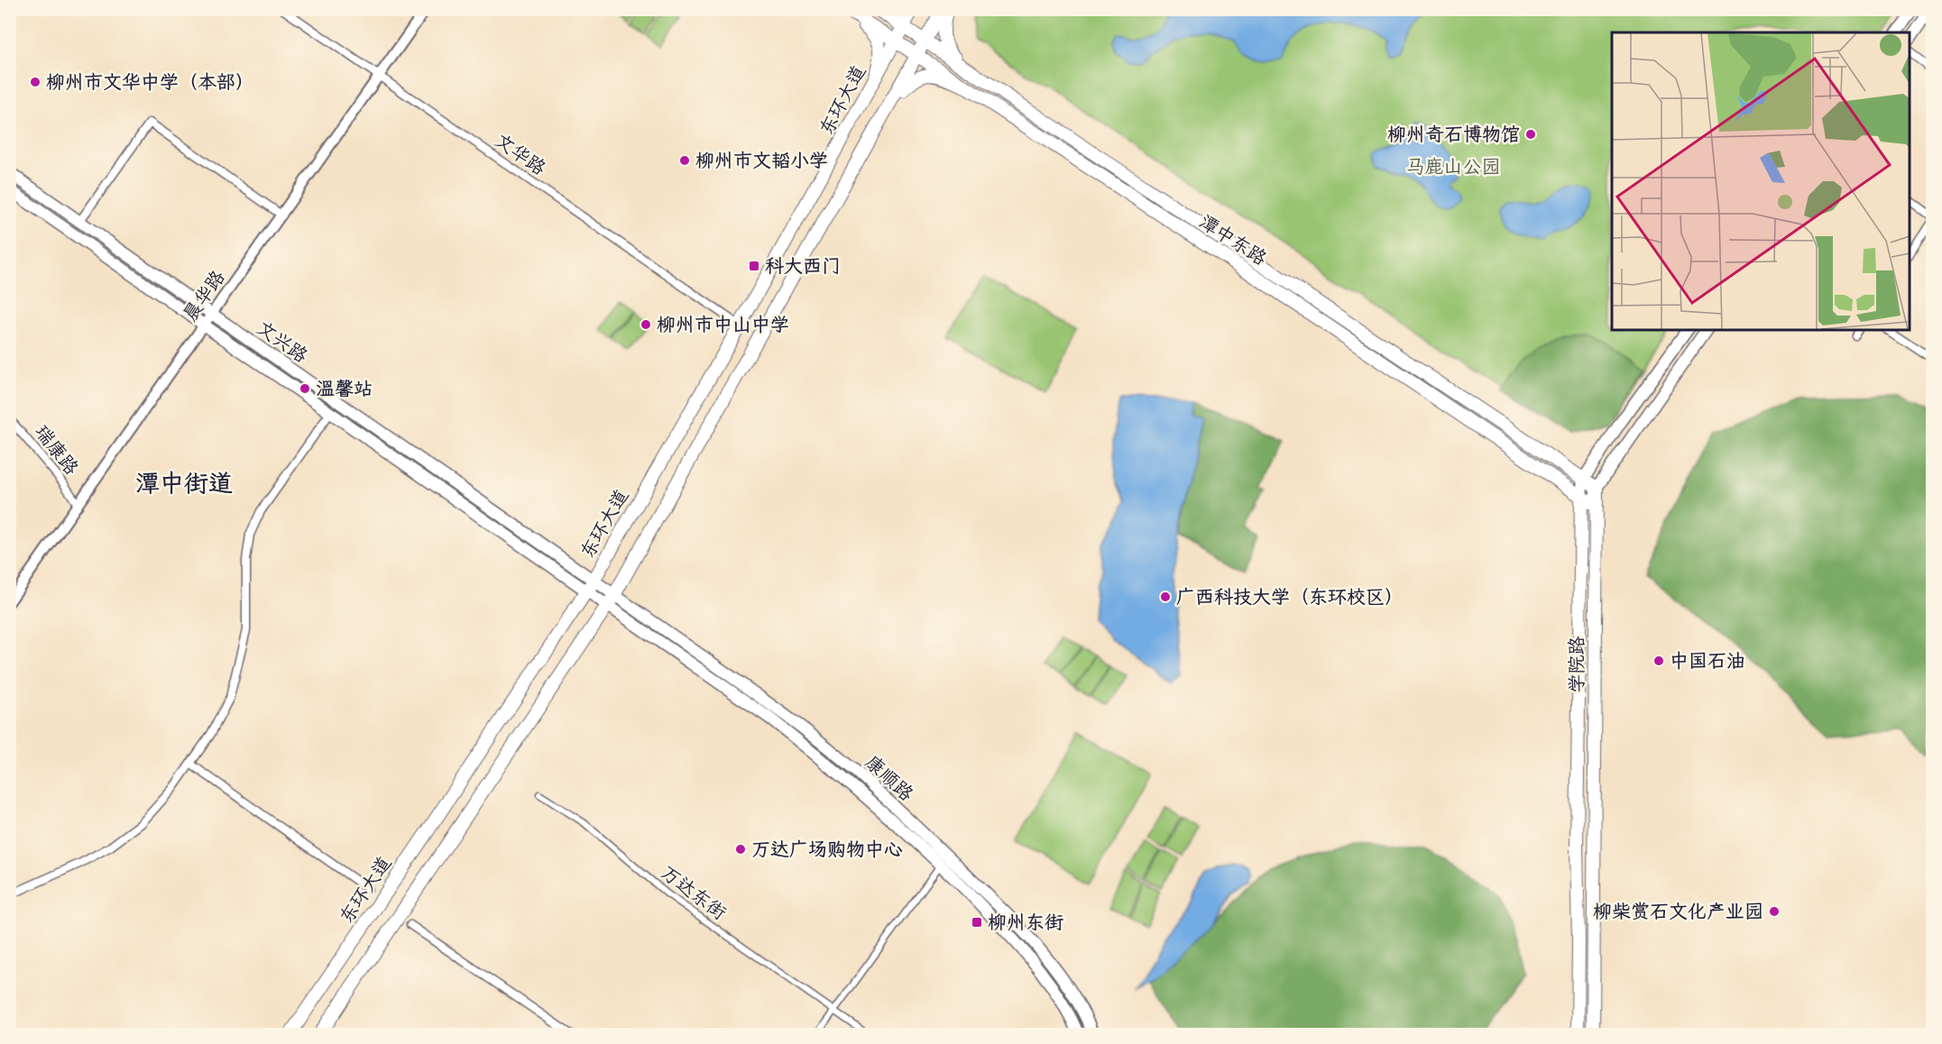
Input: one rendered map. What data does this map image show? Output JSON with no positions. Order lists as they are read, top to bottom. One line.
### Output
{"streets":{"main road":["东环大道","潭中东路","文兴路","学院路","康顺路"],"street":["文华路","晨华路","瑞康路","万达东街"]},"crossings":[["东环大道","文华路"],["东环大道","潭中东路"],["东环大道","文兴路"],["文华路","晨华路"],["潭中东路","学院路"],["晨华路","文兴路"],["晨华路","瑞康路"],["文兴路","康顺路"]],"districts":["潭中街道"],"parks":["马鹿山公园"],"places":{"other":["柳州市文华中学（本部）","柳州奇石博物馆","柳州市文韬小学","柳州市中山中学","温馨站","广西科技大学（东环校区）","中国石油","万达广场购物中心","柳柴赏石文化产业园"],"transit":["科大西门","柳州东街"]}}
